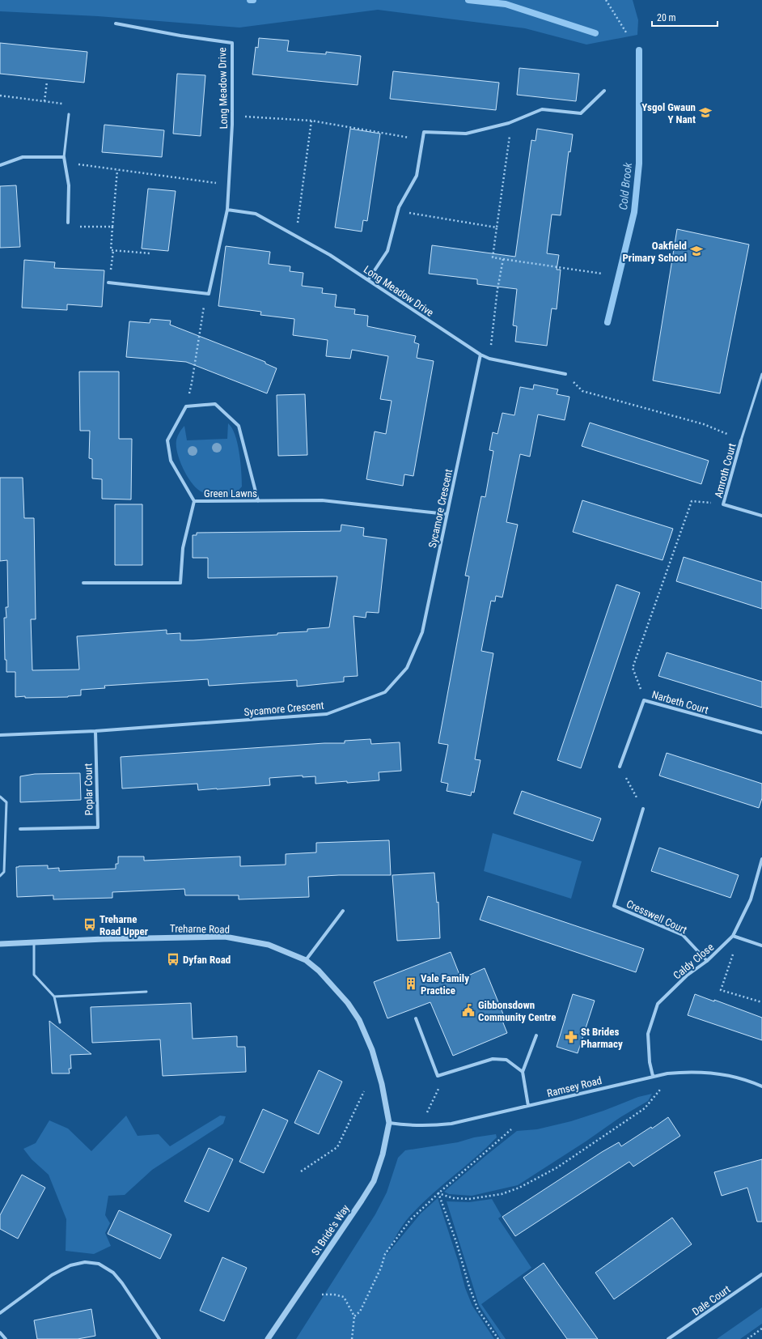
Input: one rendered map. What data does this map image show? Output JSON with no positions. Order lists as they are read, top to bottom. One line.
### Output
{"streets":{"street":["Long Meadow Drive","Amroth Court","Green Lawns","Sycamore Crescent","Narbeth Court","Poplar Court","Cresswell Court","Treharne Road","Caldy Close","Ramsey Road","St Bride's Way","Dale Court"]},"crossings":[["Long Meadow Drive","Sycamore Crescent"],["Green Lawns","Sycamore Crescent"],["Sycamore Crescent","Poplar Court"],["Cresswell Court","Caldy Close"],["Treharne Road","Ramsey Road"],["Treharne Road","St Bride's Way"],["Caldy Close","Ramsey Road"],["Ramsey Road","St Bride's Way"]],"water":["Cold Brook"],"places":{"school or university":["Ysgol Gwaun Y Nant","Oakfield Primary School"],"bus stop":["Treharne Road Upper","Dyfan Road"],"building":["Vale Family Practice"],"public building":["Gibbonsdown Community Centre"],"pharmacy":["St Brides Pharmacy"]},"scale_bar":"20 m"}
